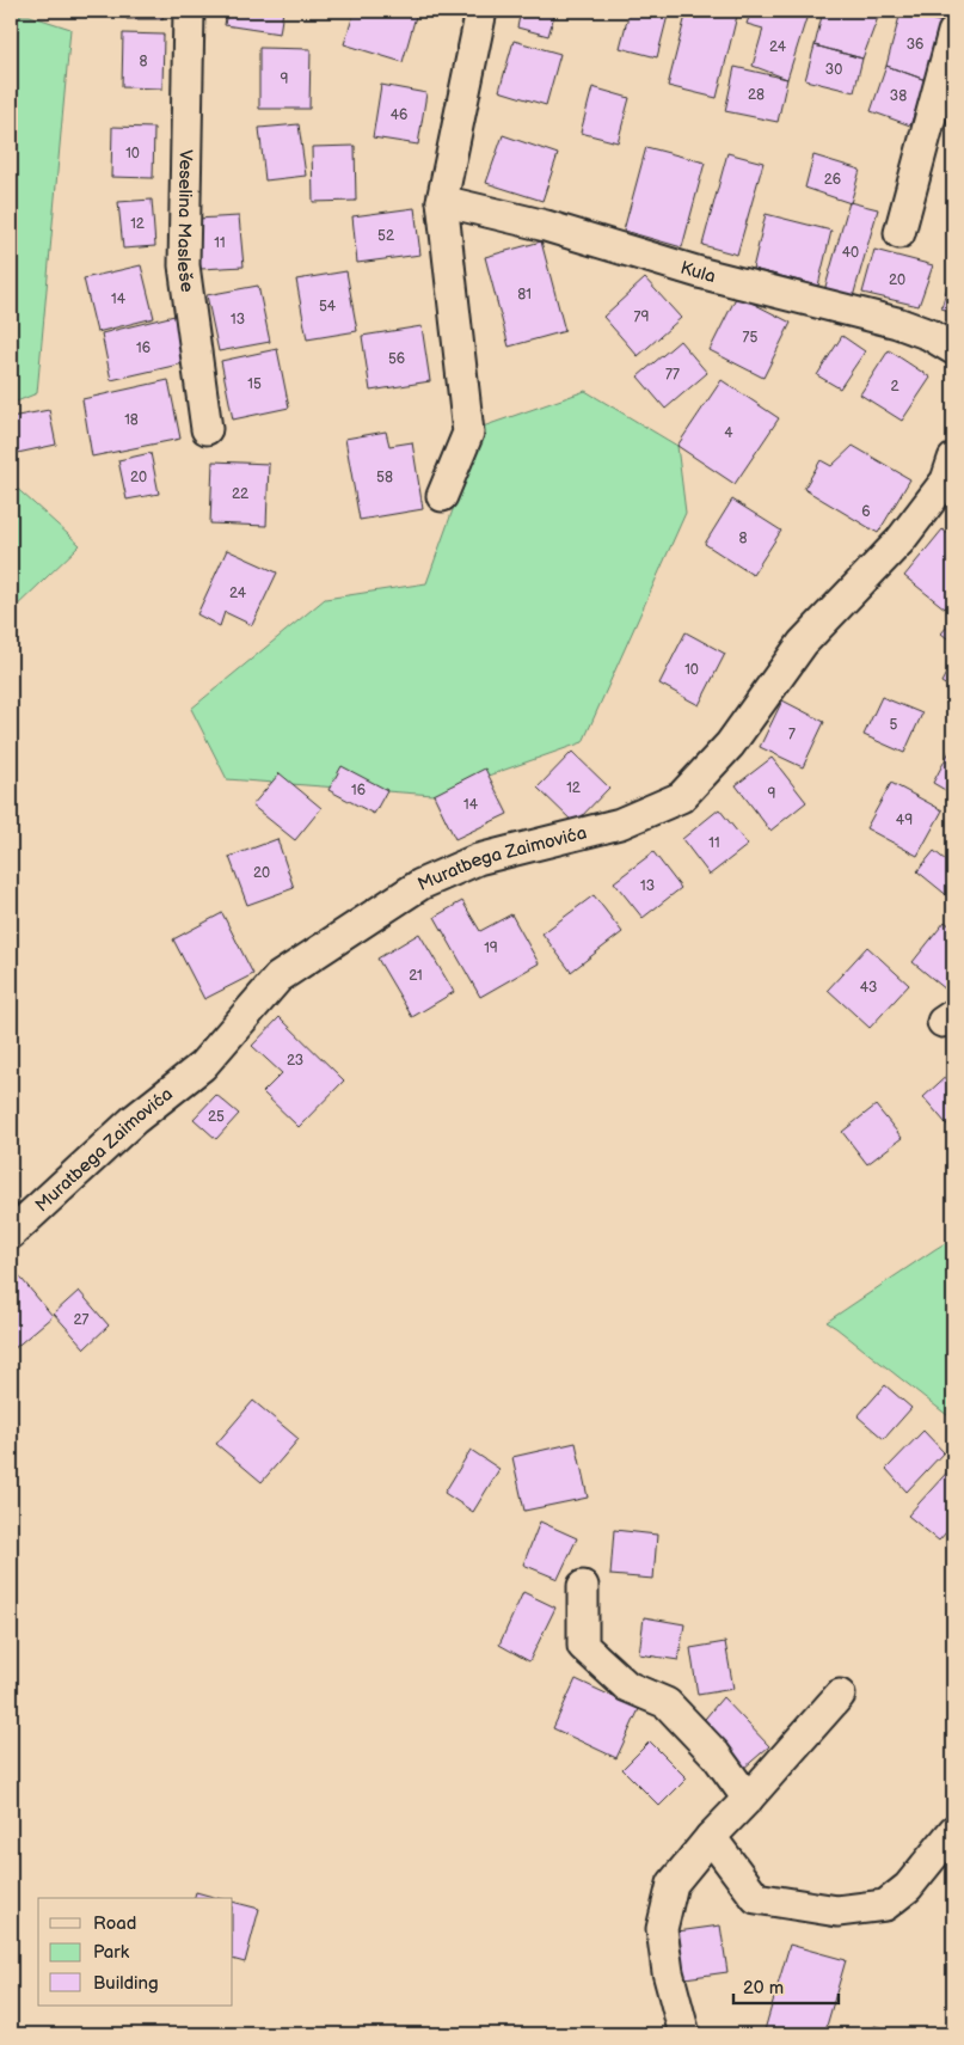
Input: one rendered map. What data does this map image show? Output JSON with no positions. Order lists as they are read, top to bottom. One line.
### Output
{"streets":{"street":["Veselina Masleše","Kula","Muratbega Zaimovića"]},"house_numbers":["36","24","8","30","9","28","38","46","10","26","12","52","11","40","20","81","14","54","79","13","75","16","56","77","15","2","18","4","20","58","22","6","8","24","10","5","7","12","16","9","14","49","11","20","13","19","21","43","23","25","27"],"legend":["Road","Park","Building"],"scale_bar":"20 m"}
